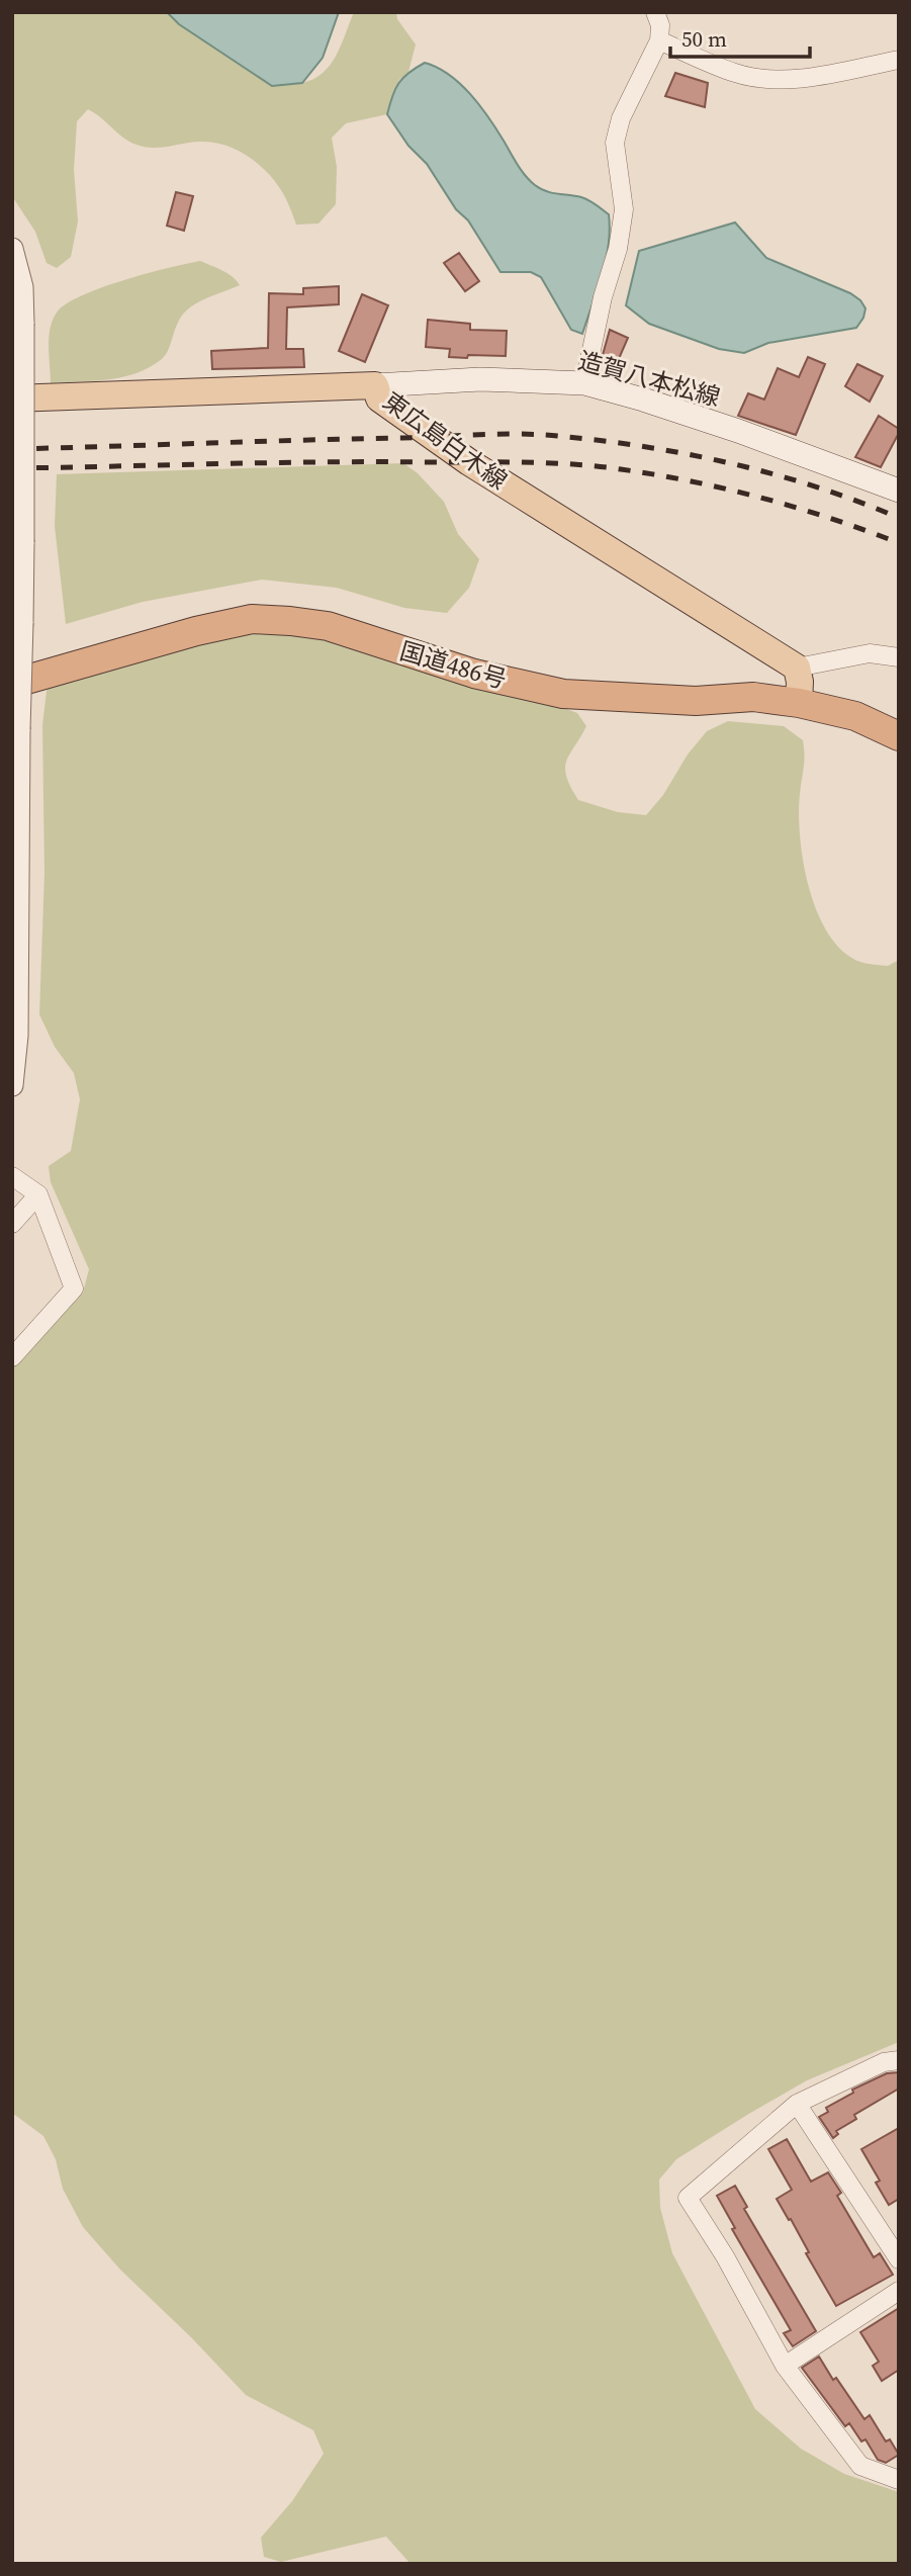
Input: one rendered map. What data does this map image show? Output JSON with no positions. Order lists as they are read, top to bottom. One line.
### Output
{"streets":{"highway":["国道486号"],"main road":["造賀八本松線","東広島白木線"]},"crossings":[["造賀八本松線","東広島白木線"]],"scale_bar":"50 m"}
